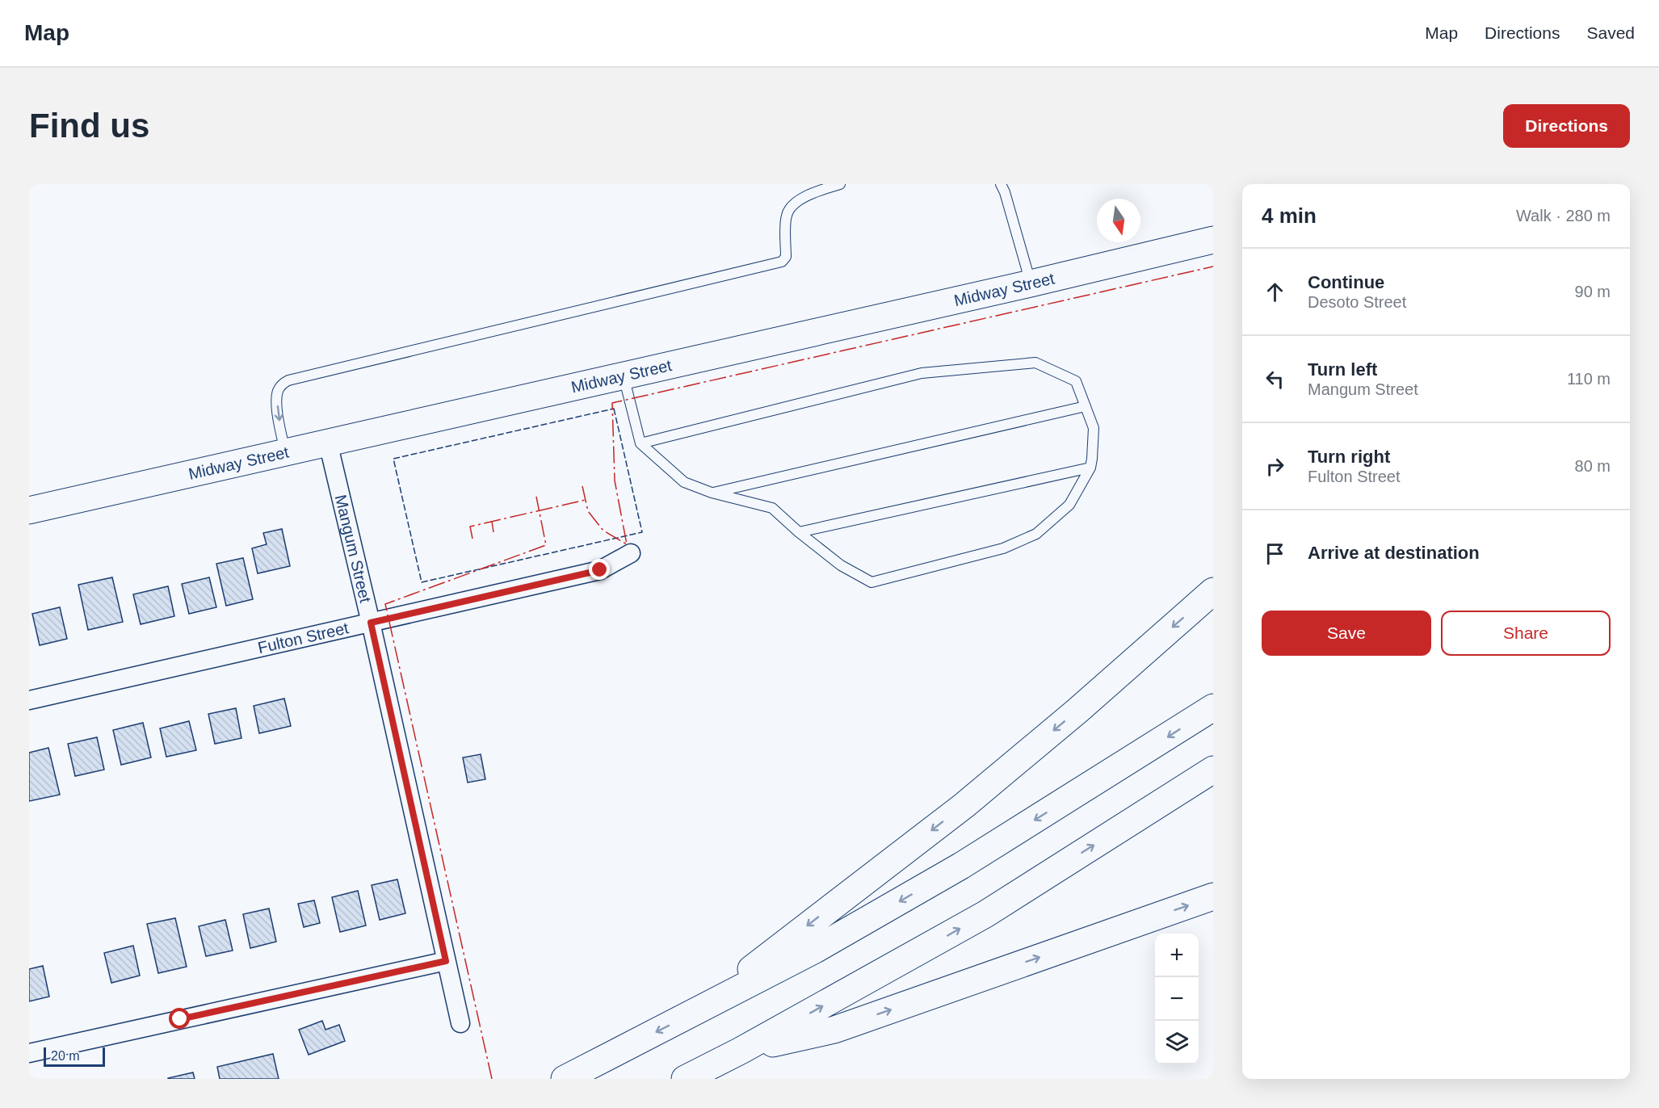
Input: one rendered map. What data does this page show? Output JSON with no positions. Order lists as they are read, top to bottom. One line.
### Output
{"streets":{"main road":["Midway Street"],"street":["Mangum Street","Fulton Street"]},"crossings":[["Midway Street","Mangum Street"],["Mangum Street","Fulton Street"]],"scale_bar":"20 m","north":"bottom","page":{"header":"Map","nav":["Map","Directions","Saved"],"buttons":["Directions",["Save","Share"]],"title":"Find us","heading":["4 min","Walk · 280 m"],"list":[["Continue","Desoto Street","90 m"],["Turn left","Mangum Street","110 m"],["Turn right","Fulton Street","80 m"],"Arrive at destination"],"map_buttons":["+","−"],"scale":"20 m"}}
